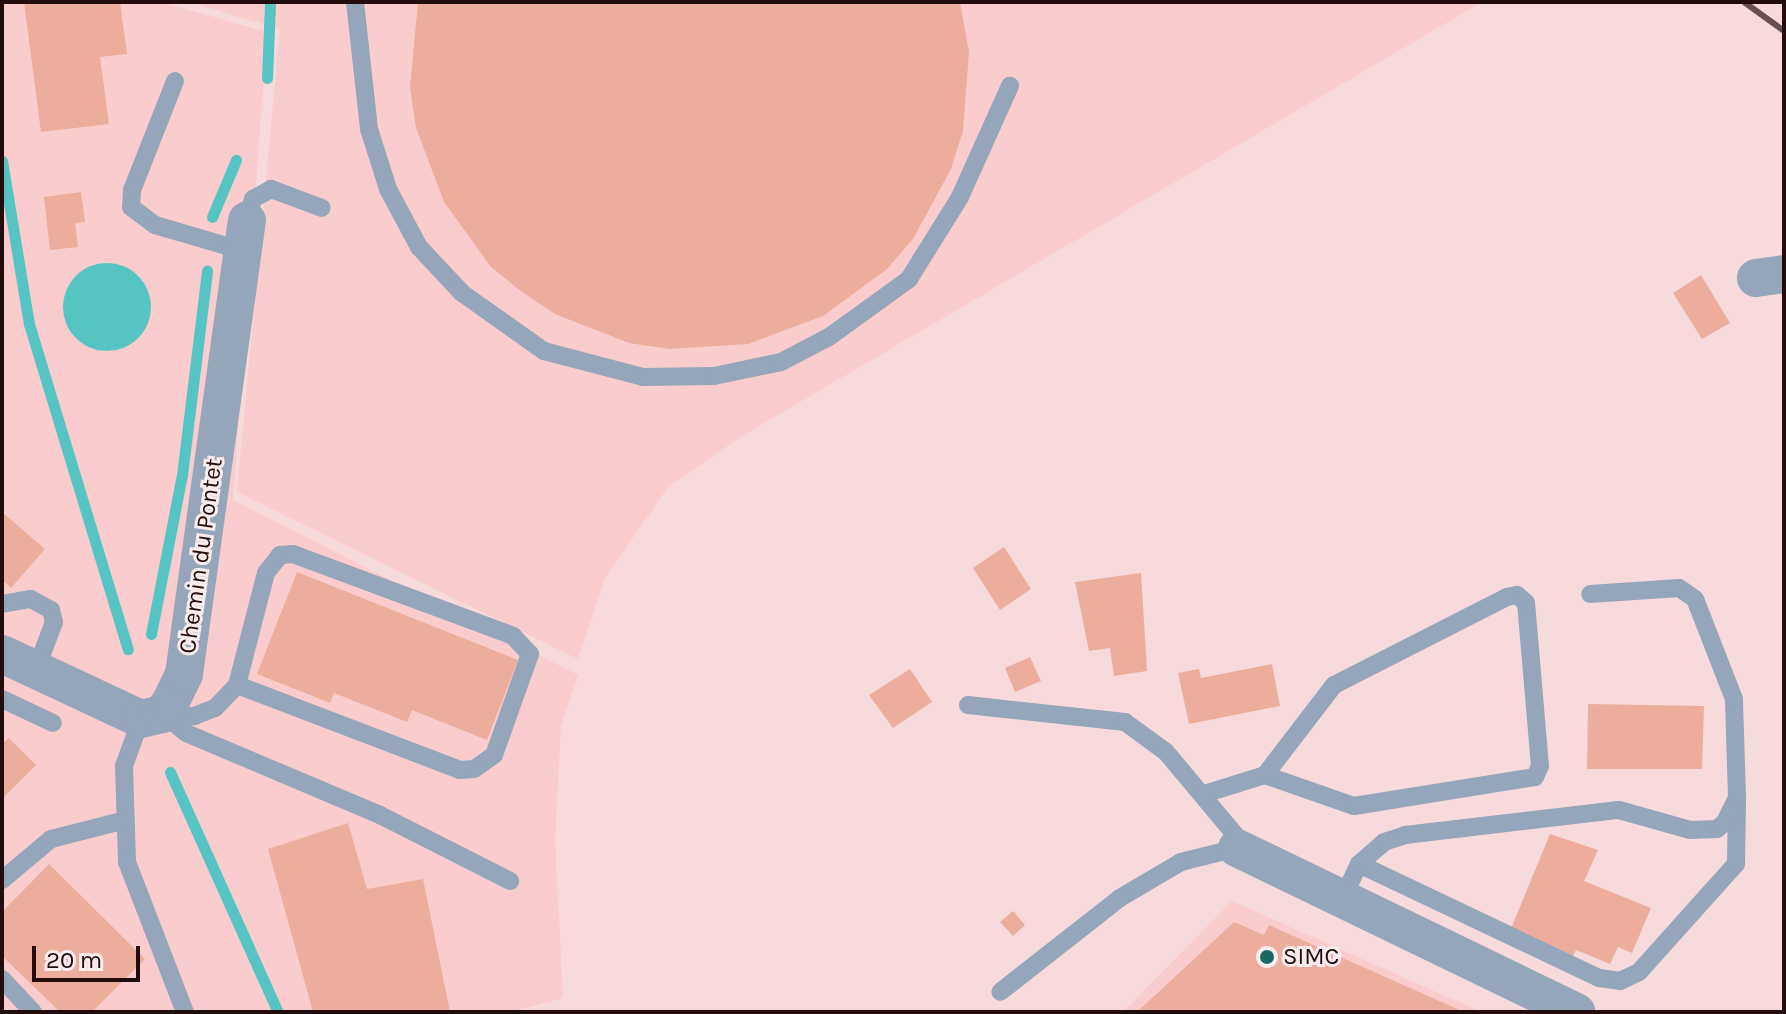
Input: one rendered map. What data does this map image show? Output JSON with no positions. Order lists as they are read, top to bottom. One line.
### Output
{"streets":{"street":["Chemin du Pontet"]},"places":["SIMC"],"scale_bar":"20 m"}
